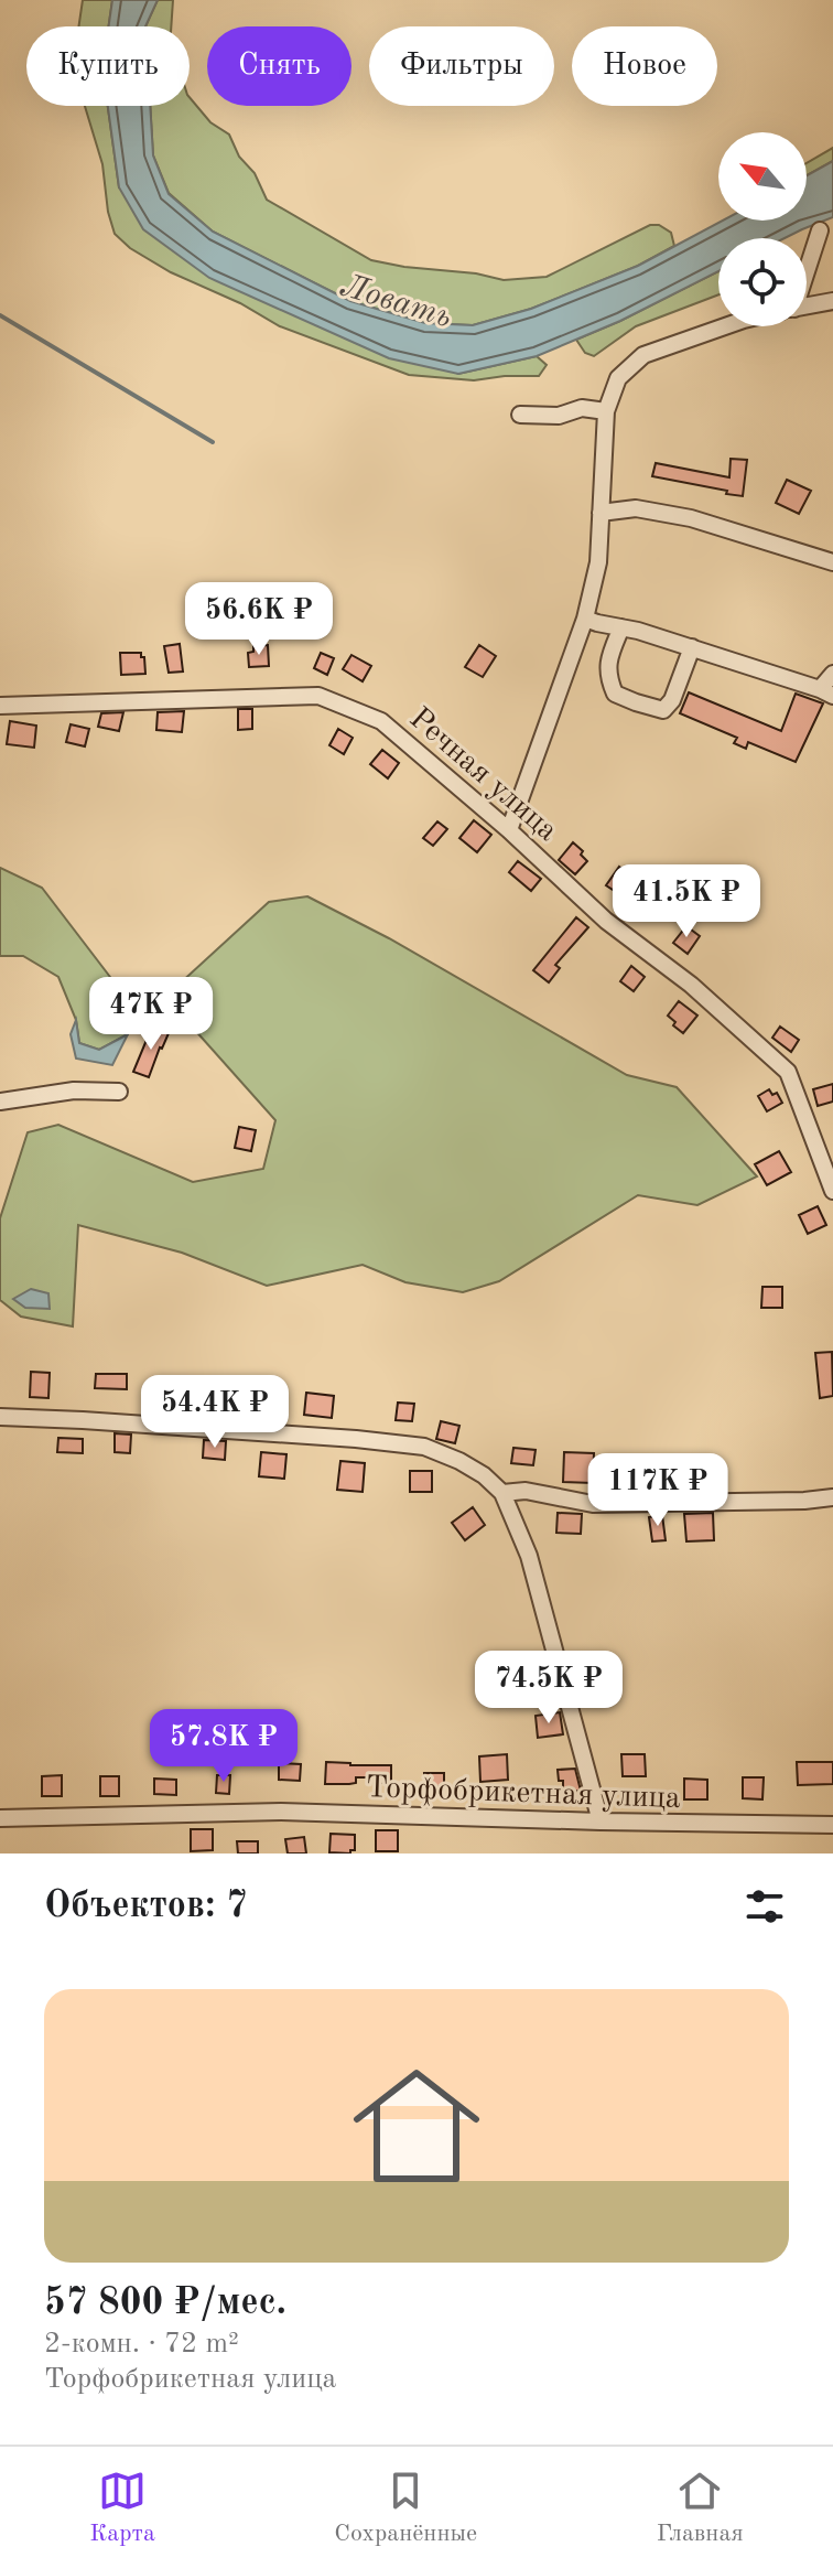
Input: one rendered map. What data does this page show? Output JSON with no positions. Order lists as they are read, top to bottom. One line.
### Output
{"streets":{"street":["Речная улица","Торфобрикетная улица"]},"water":["Ловать"],"north":"top left","page":{"chip":["Купить","Снять","Фильтры","Новое"],"price":["56.6K ₽","41.5K ₽","47K ₽","54.4K ₽","117K ₽","74.5K ₽","57.8K ₽"],"heading":"Объектов: 7","list":[{"name":"57 800 ₽/мес.","note":"2-комн. · 72 m² · Торфобрикетная улица"}],"tabs":["Карта","Сохранённые","Главная"]}}
